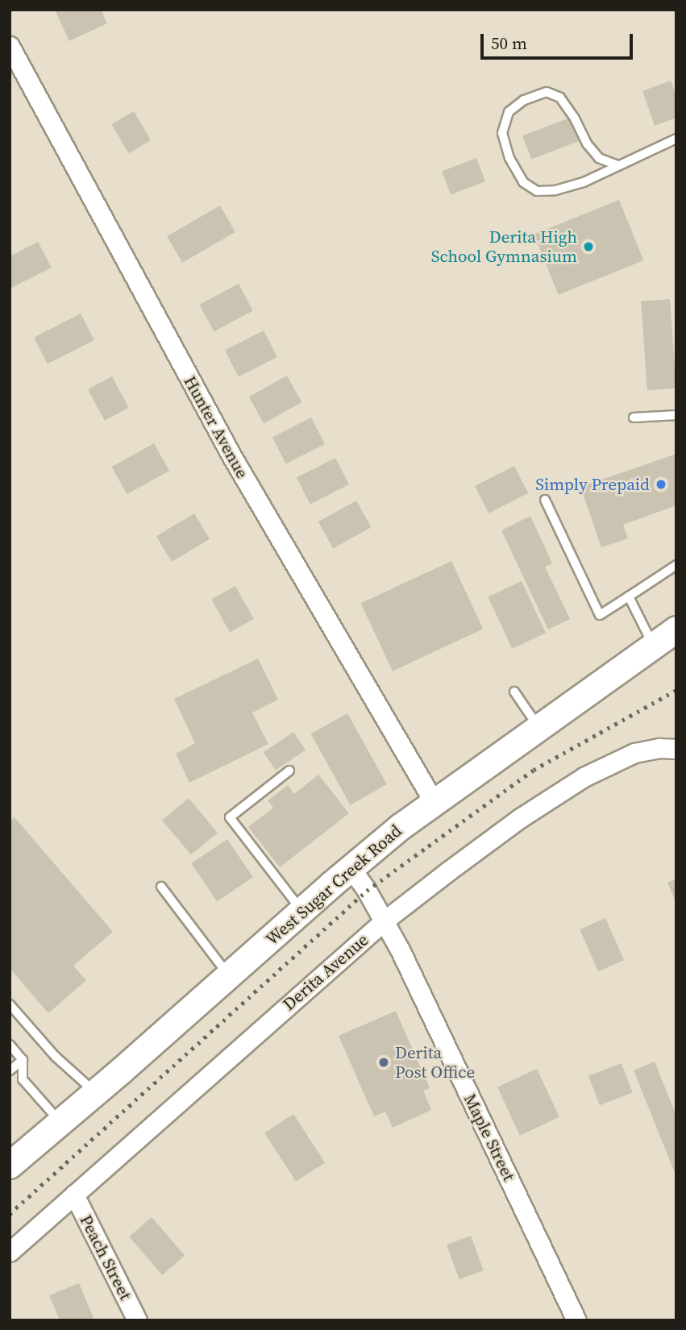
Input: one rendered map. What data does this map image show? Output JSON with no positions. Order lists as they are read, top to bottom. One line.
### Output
{"streets":{"main road":["West Sugar Creek Road"],"street":["Hunter Avenue","Derita Avenue","Maple Street","Peach Street"]},"crossings":[["Hunter Avenue","West Sugar Creek Road"],["West Sugar Creek Road","Maple Street"],["Derita Avenue","Maple Street"],["Derita Avenue","Peach Street"]],"places":["Derita High School Gymnasium","Simply Prepaid","Derita Post Office"],"scale_bar":"50 m"}
